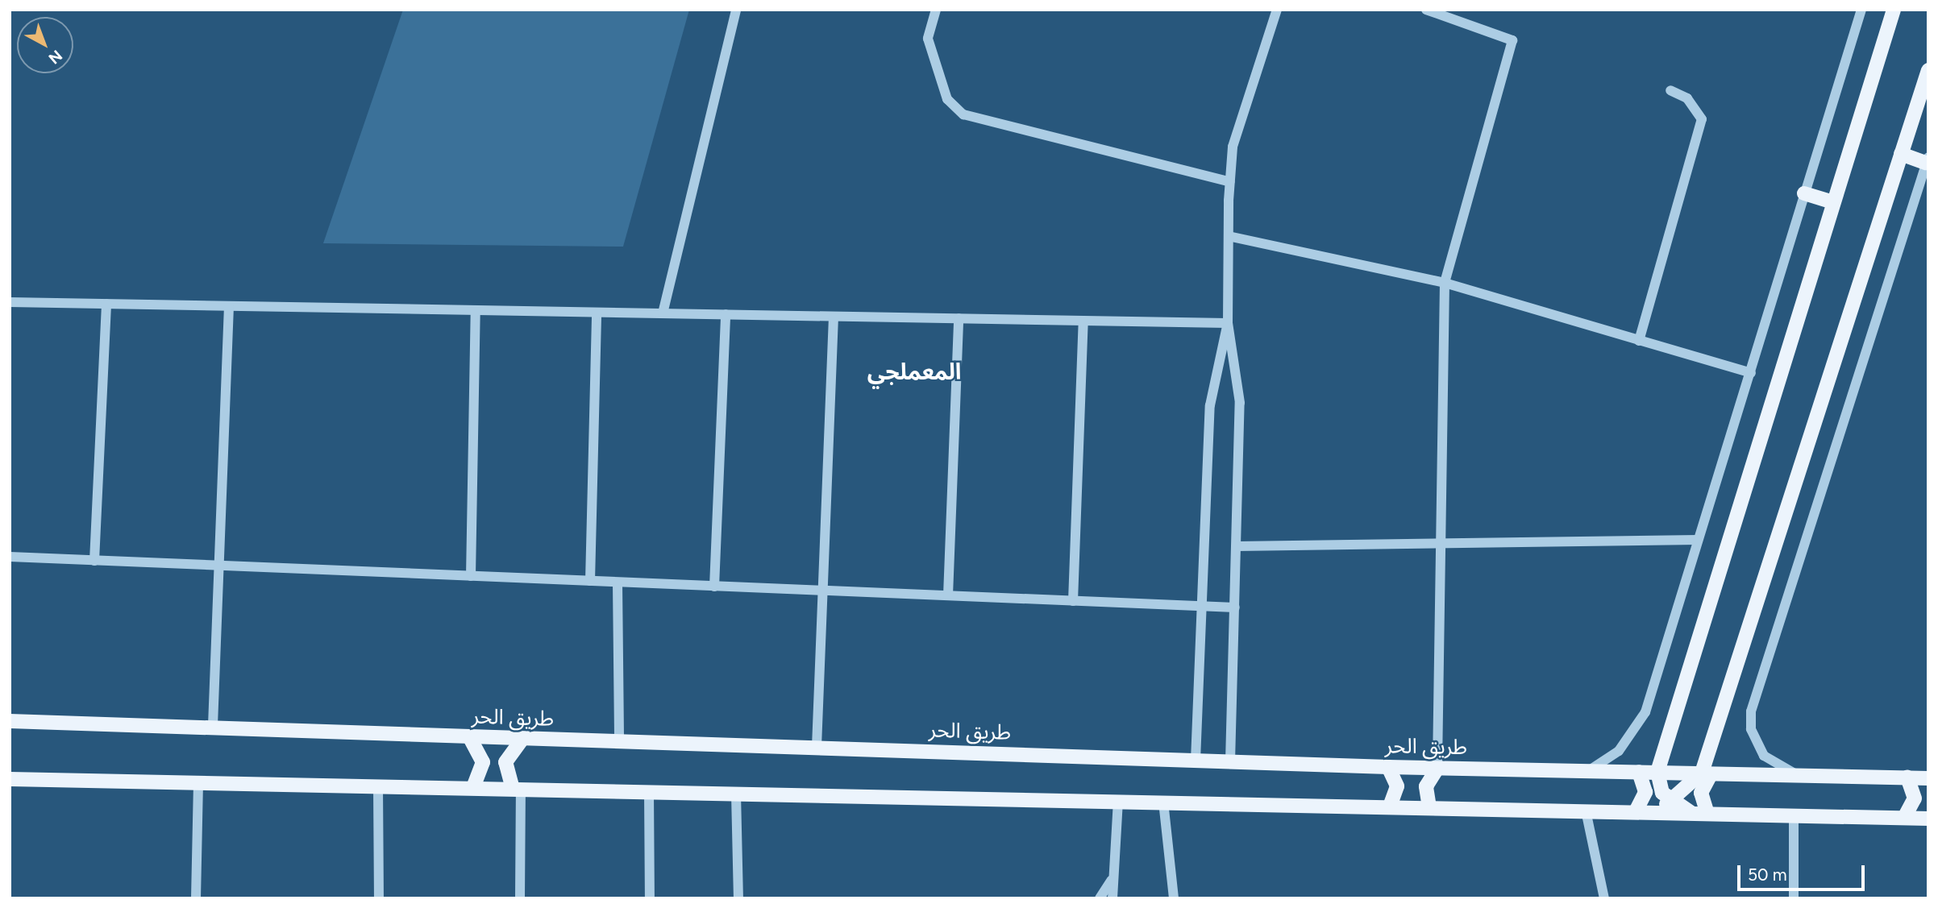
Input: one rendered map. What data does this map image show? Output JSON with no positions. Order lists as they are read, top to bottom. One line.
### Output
{"streets":{"main road":["طريق الحر"]},"districts":["المعملجي"],"scale_bar":"50 m","north":"bottom right"}
